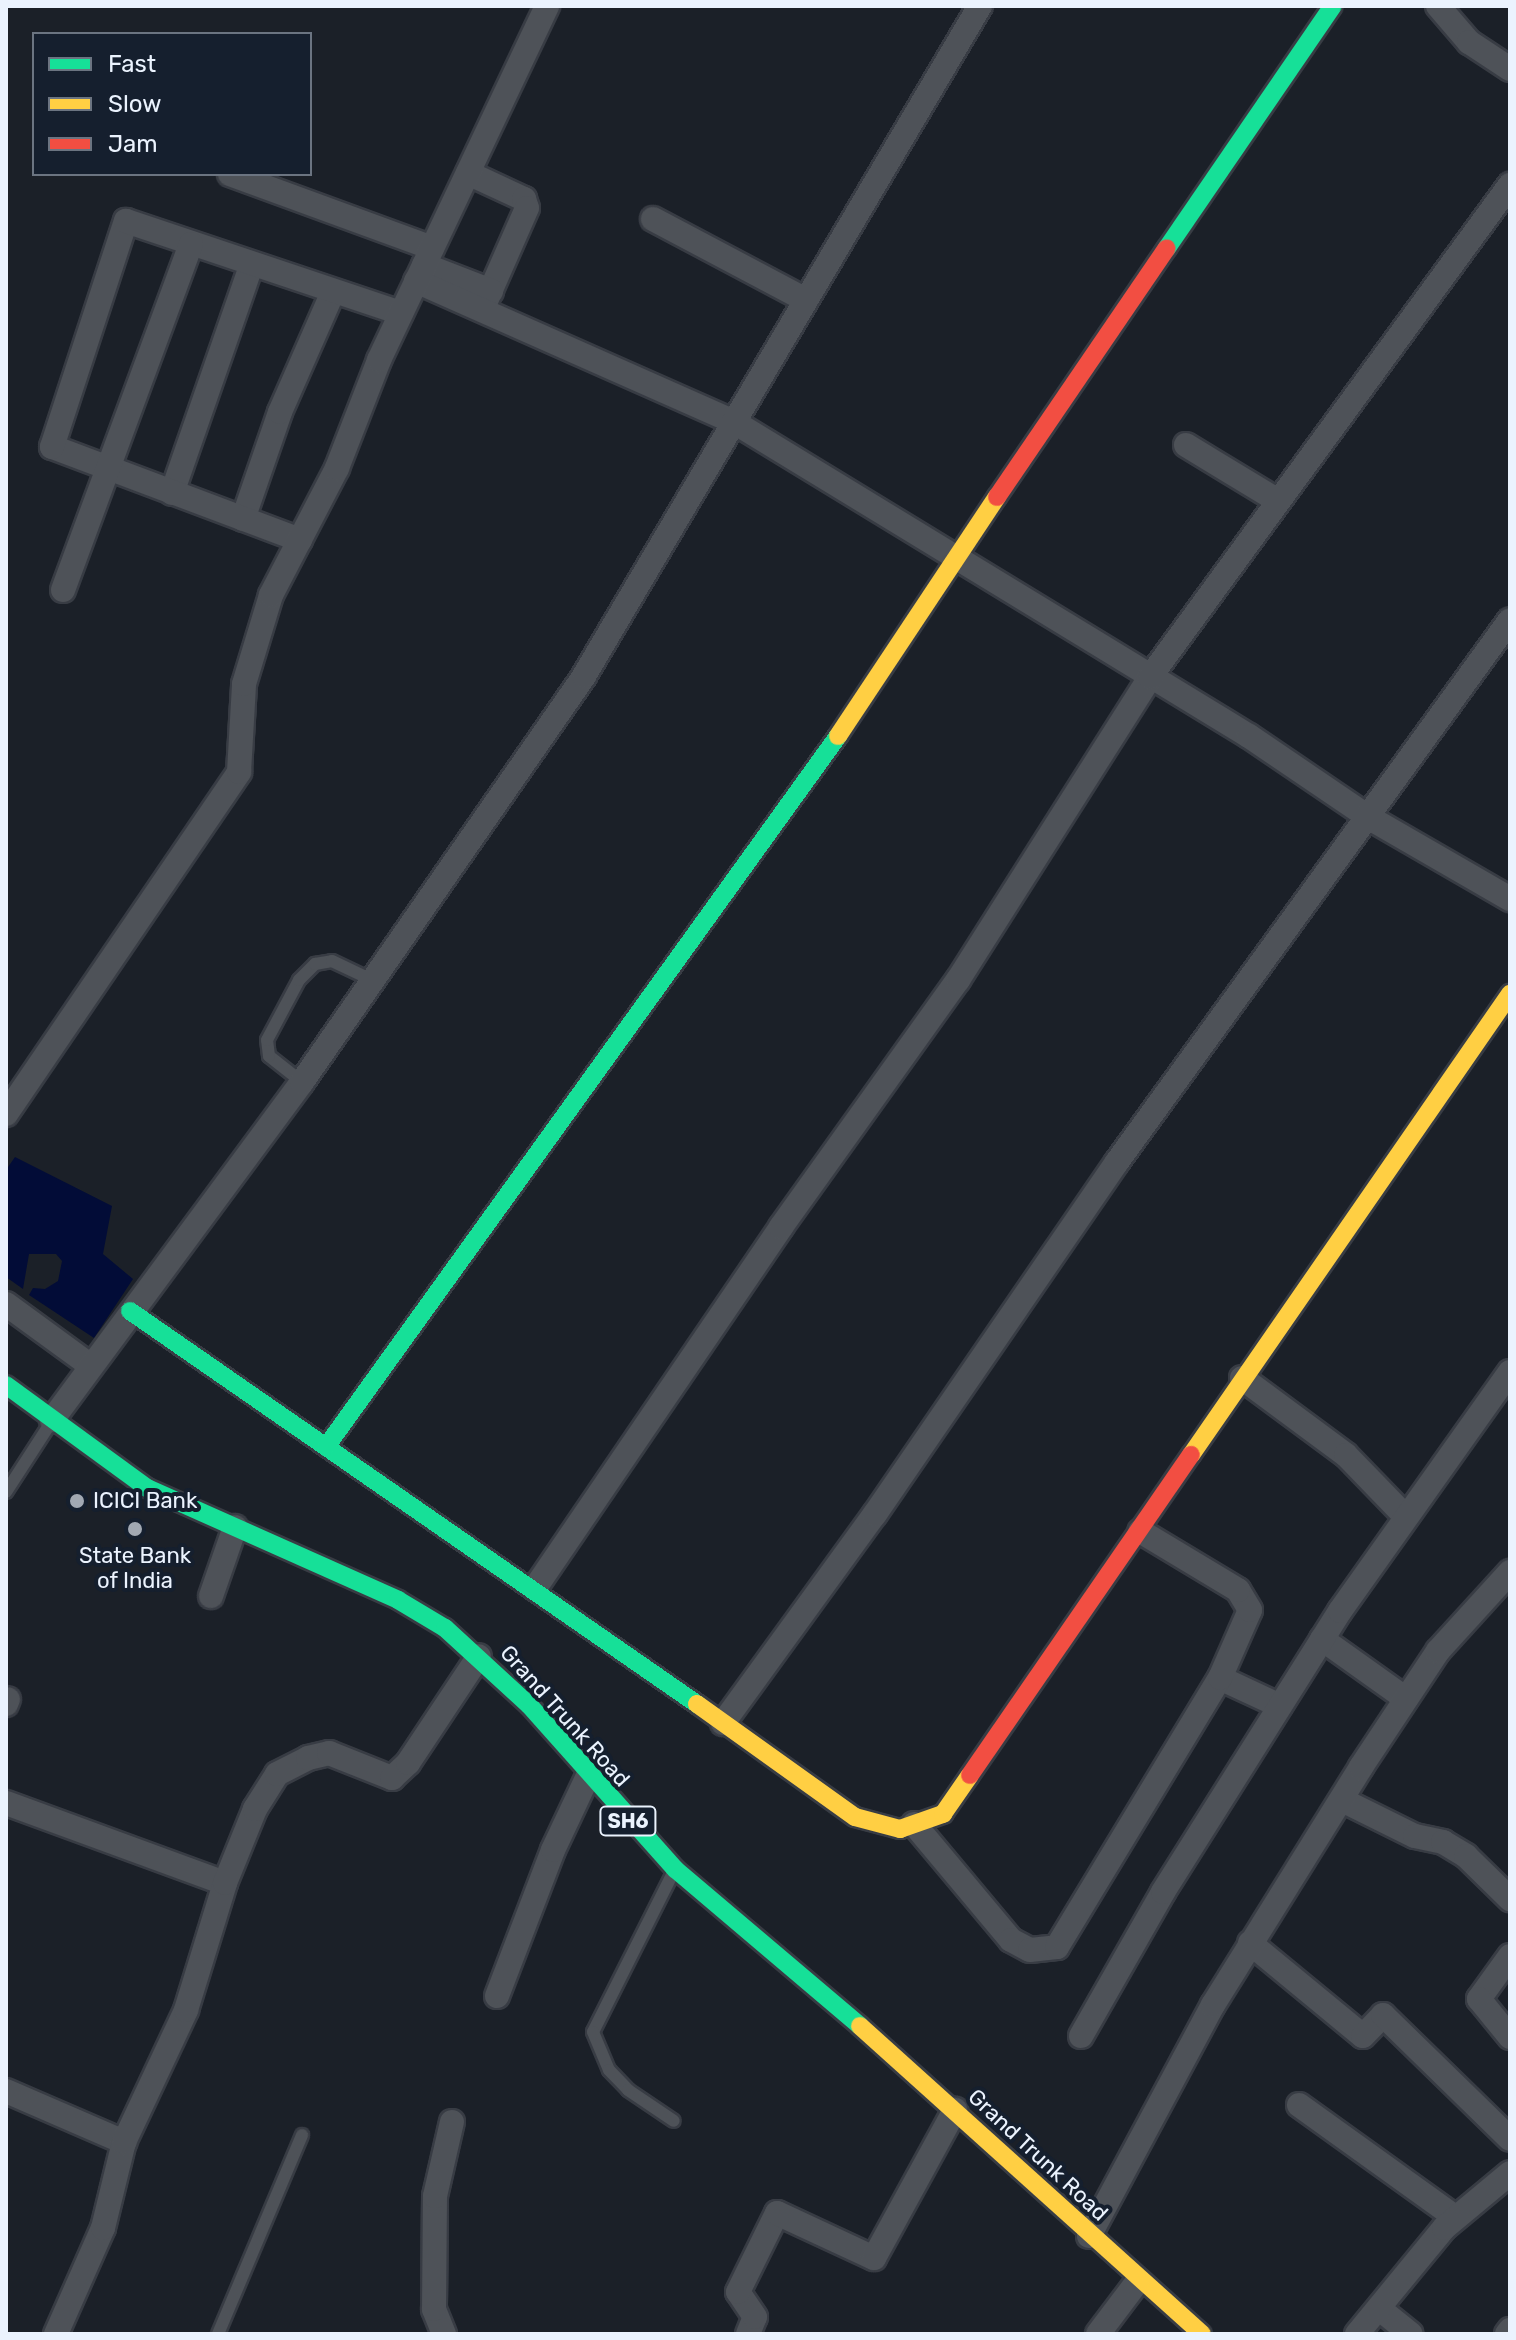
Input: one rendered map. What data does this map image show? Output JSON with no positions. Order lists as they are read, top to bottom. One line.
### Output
{"streets":{"street":["Grand Trunk Road","SH6"]},"places":["ICICI Bank","State Bank of India"],"legend":["Fast","Slow","Jam"]}
